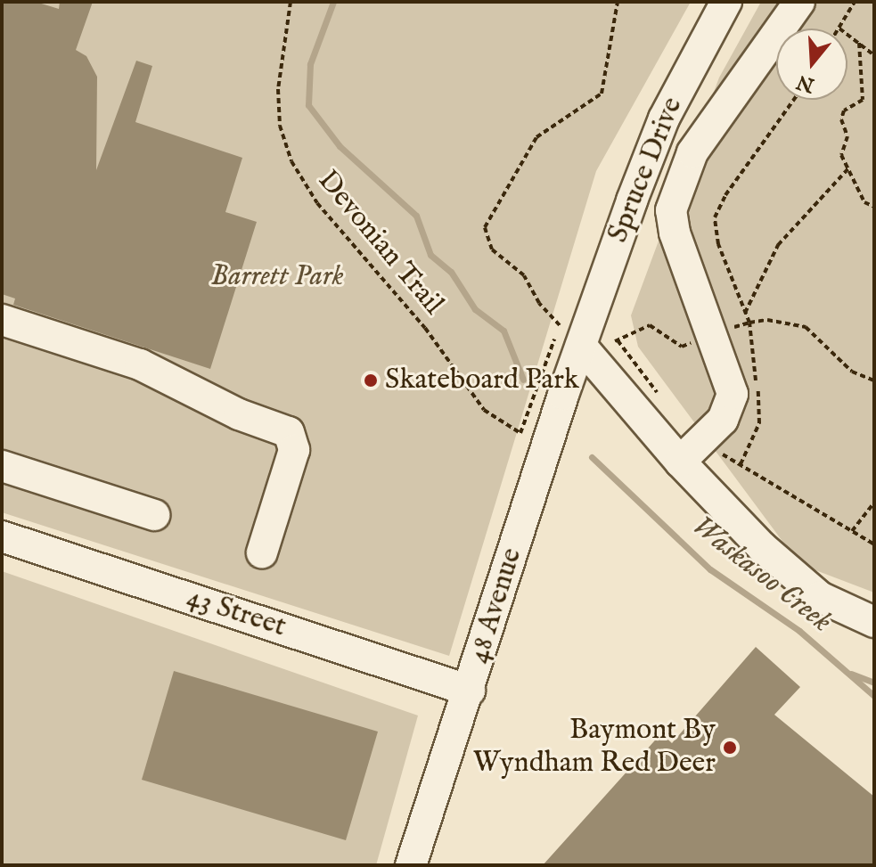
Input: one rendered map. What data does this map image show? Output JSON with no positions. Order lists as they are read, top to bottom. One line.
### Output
{"streets":{"street":["Spruce Drive","48 Avenue","43 Street"],"path":["Devonian Trail"]},"crossings":[["Spruce Drive","48 Avenue"],["Devonian Trail","48 Avenue"],["48 Avenue","43 Street"]],"water":["Waskasoo Creek"],"parks":["Barrett Park"],"places":["Skateboard Park","Baymont By Wyndham Red Deer"],"north":"bottom"}
